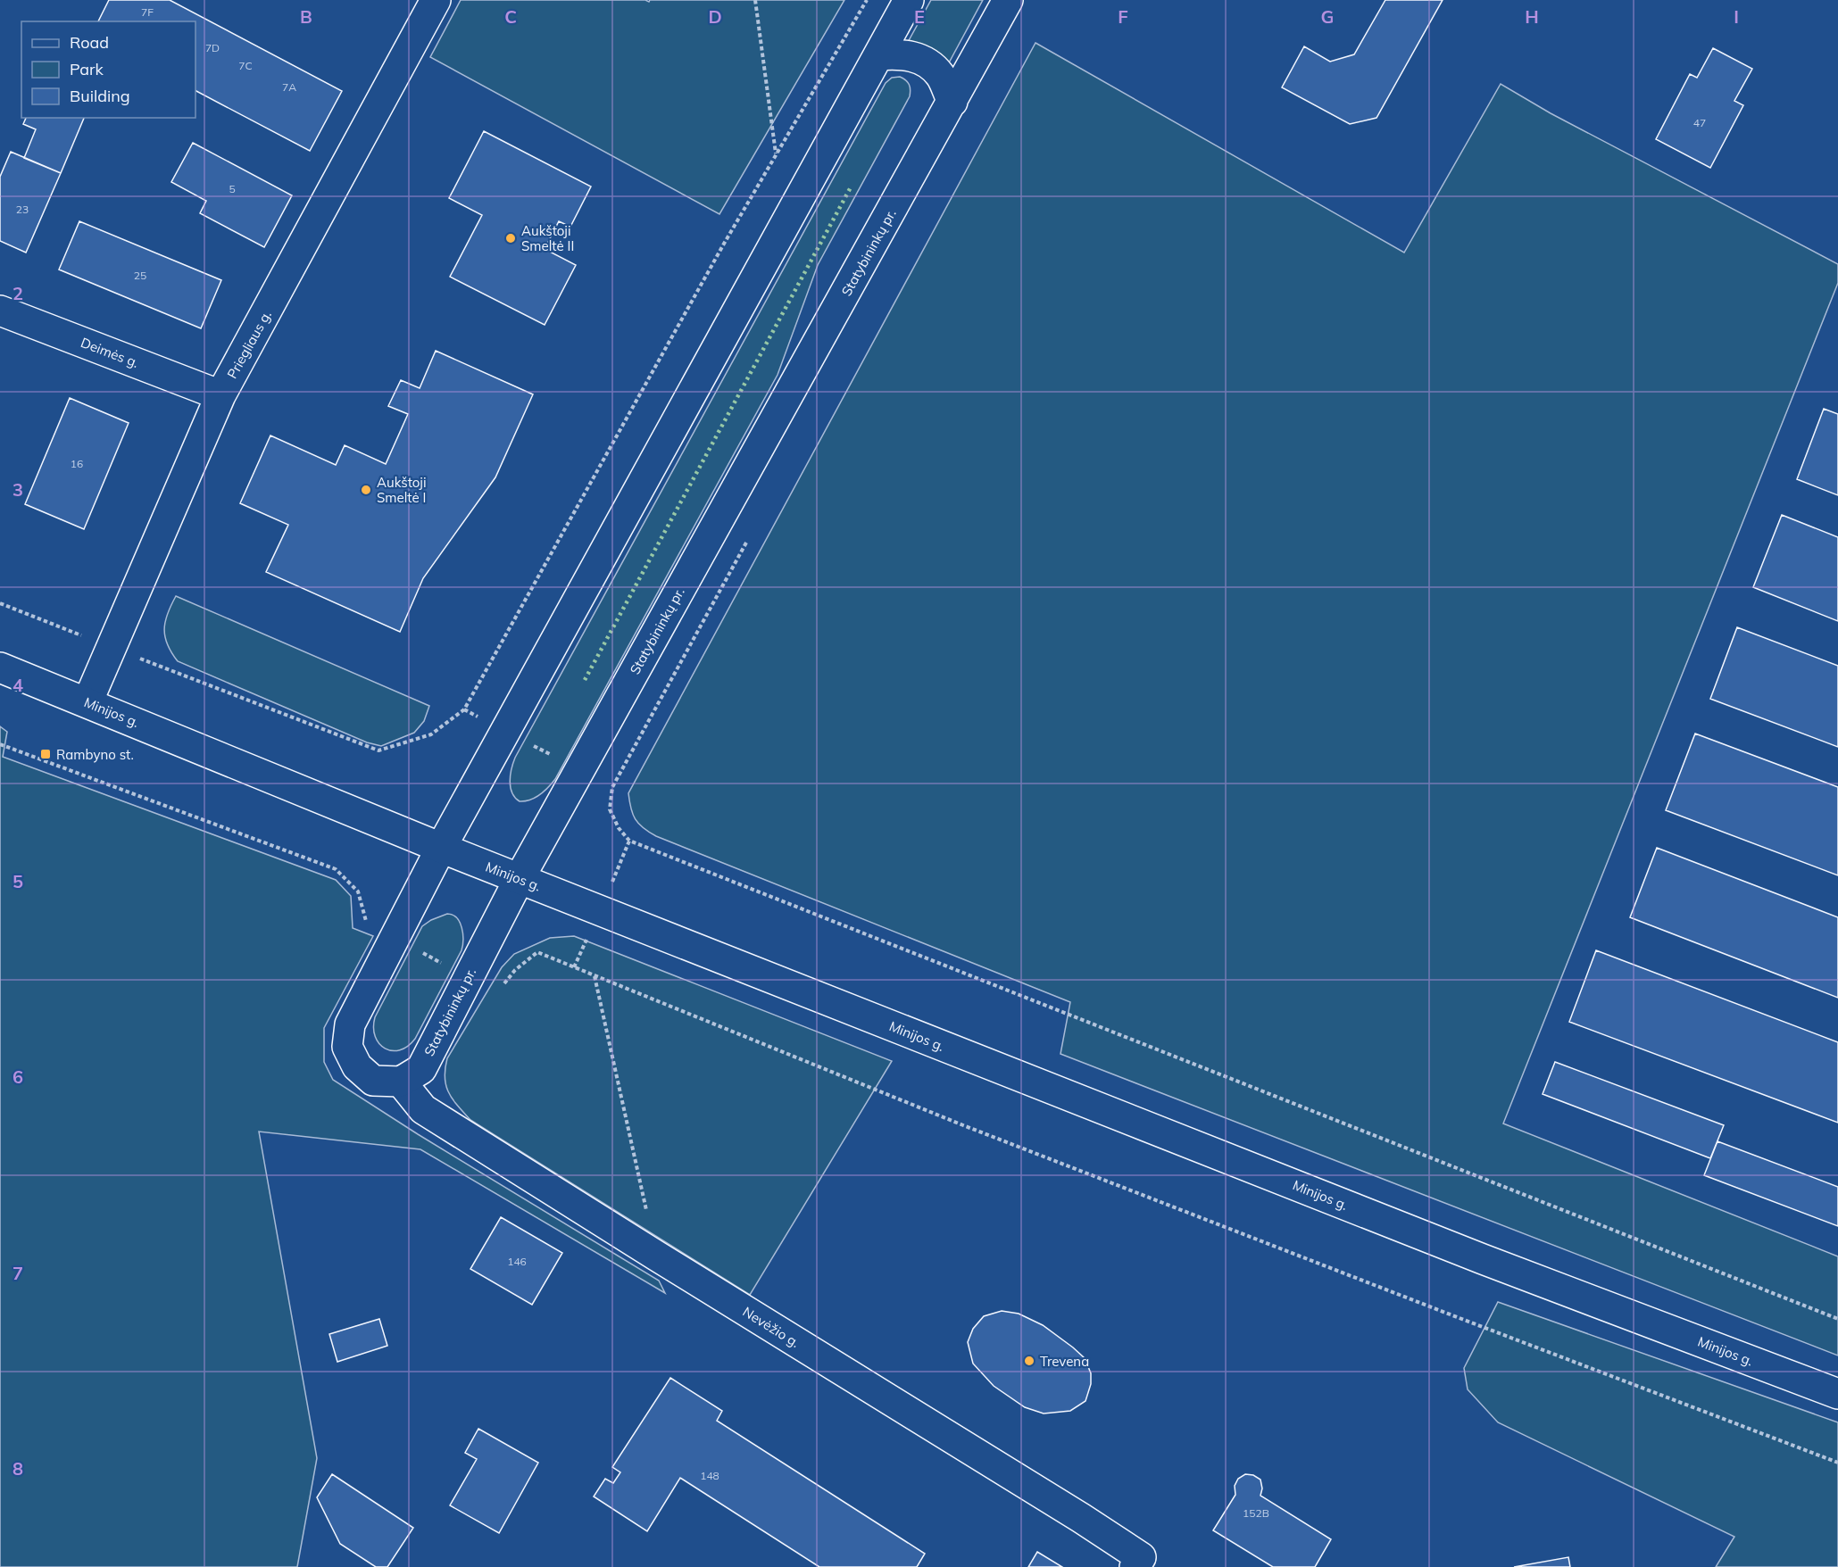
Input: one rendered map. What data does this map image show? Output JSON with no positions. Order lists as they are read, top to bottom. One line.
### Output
{"streets":{"main road":["Statybininkų pr.","Priegliaus g.","Deimės g.","Minijos g.","Nevėžio g."]},"crossings":[["Statybininkų pr.","Minijos g."],["Statybininkų pr.","Nevėžio g."],["Priegliaus g.","Deimės g."],["Priegliaus g.","Minijos g."]],"places":{"other":["Aukštoji Smeltė II","Aukštoji Smeltė I","Trevena"],"transit":["Rambyno st."]},"house_numbers":["7F","7D","7C","7A","47","5","23","25","16","146","148","152B"],"legend":["Road","Park","Building"],"grid":{"columns":["B","C","D","E","F","G","H","I"],"rows":["2","3","4","5","6","7","8"]}}
